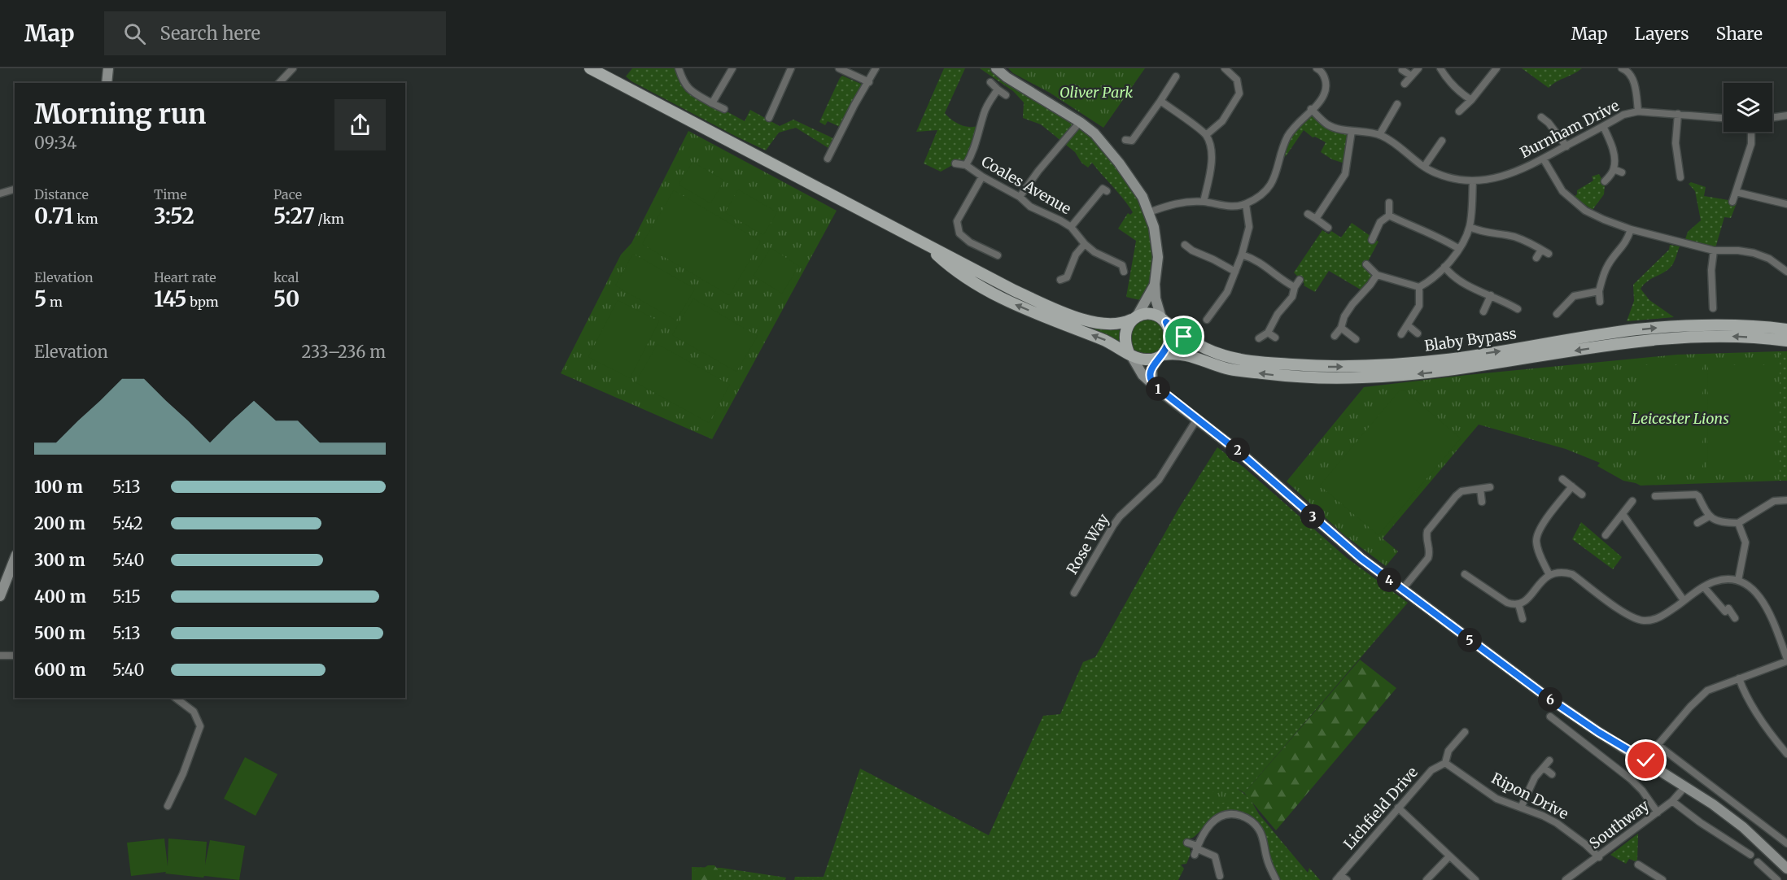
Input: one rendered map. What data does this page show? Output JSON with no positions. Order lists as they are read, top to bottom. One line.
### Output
{"streets":{"main road":["Blaby Bypass"],"street":["Burnham Drive","Coales Avenue","Rose Way","Ripon Drive","Lichfield Drive","Southway"]},"crossings":[["Ripon Drive","Lichfield Drive"],["Ripon Drive","Southway"]],"parks":["Oliver Park","Leicester Lions"],"page":{"header":"Map","search":"Search here","nav":["Map","Layers","Share"],"heading":["Morning run","09:34"],"stats":[["Distance","0.71 km"],["Time","3:52"],["Pace","5:27 /km"],["Elevation","5 m"],["Heart rate","145 bpm"],["kcal","50"]],"chart":["Elevation","233–236 m"],"pins":["1","2","3","4","5","6"],"list":[{"name":"100 m","note":"5:13"},{"name":"200 m","note":"5:42"},{"name":"300 m","note":"5:40"},{"name":"400 m","note":"5:15"},{"name":"500 m","note":"5:13"},{"name":"600 m","note":"5:40"}]}}
